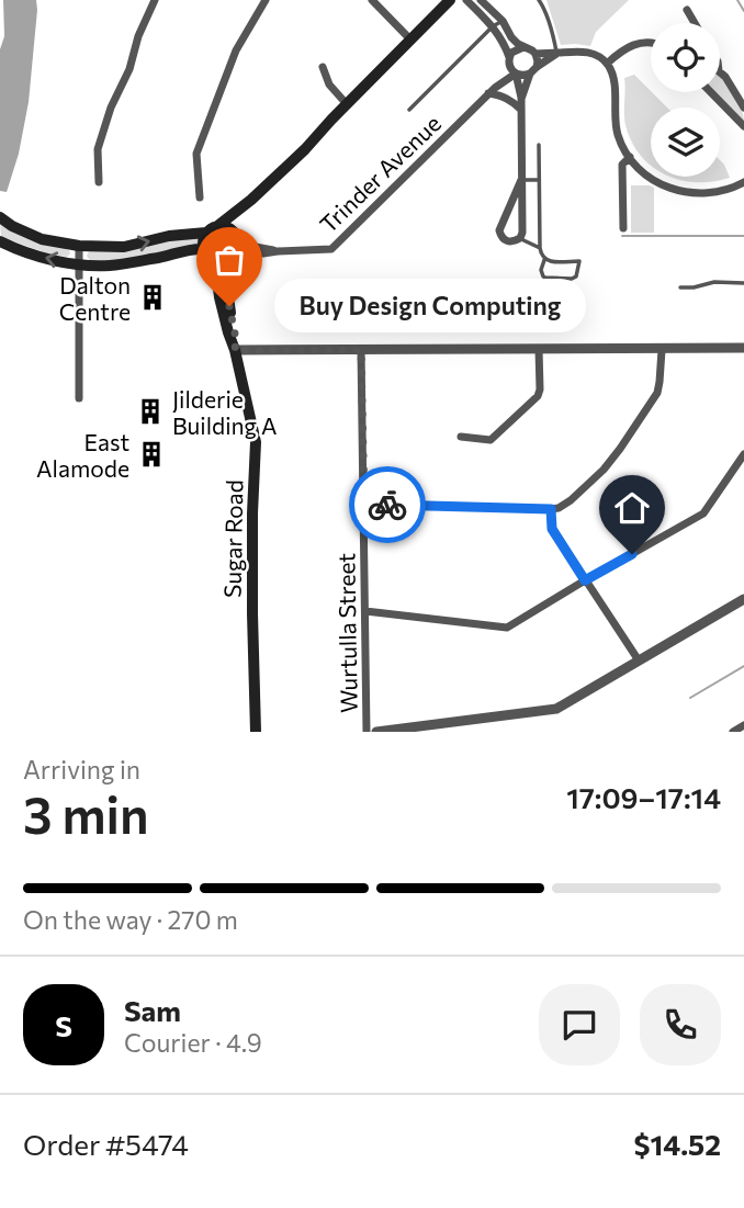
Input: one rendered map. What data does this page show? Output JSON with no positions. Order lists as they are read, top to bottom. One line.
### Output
{"streets":{"main road":["Sugar Road"],"street":["Trinder Avenue","Wurtulla Street"]},"places":{"building":["Dalton Centre","Jilderie Building A","East Alamode"],"other":["Buy Design Computing"]},"page":{"bubble":"Buy Design Computing","heading":["3 min","Arriving in","17:09–17:14"],"panel":["Sam","Courier · 4.9","Order #5474","$14.52"],"bar":"On the way · 270 m","round":"S"}}
